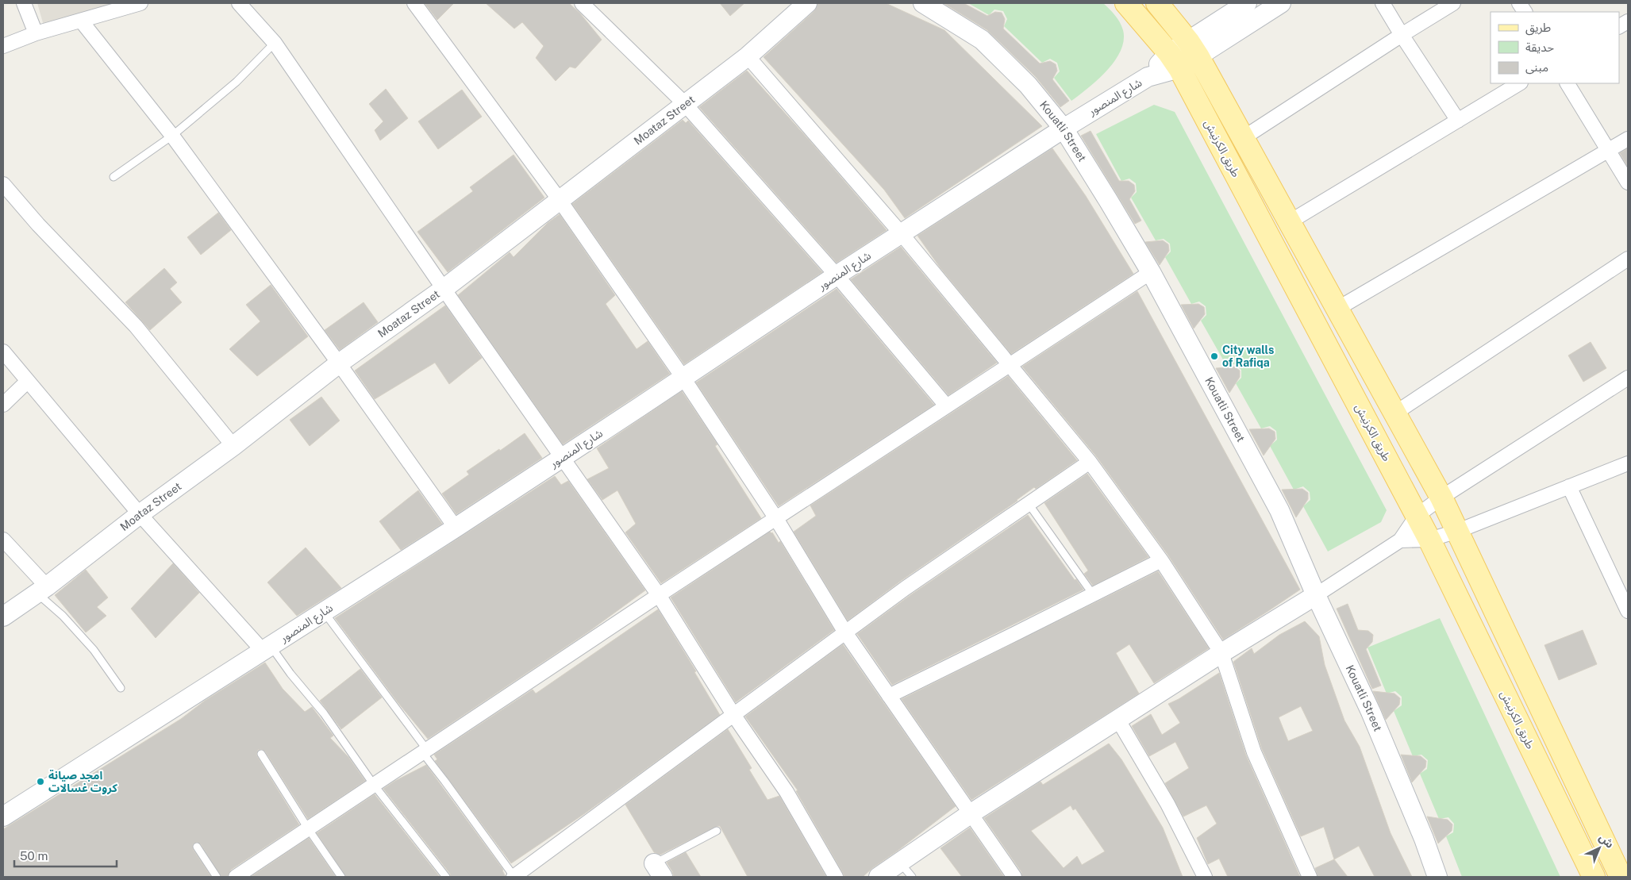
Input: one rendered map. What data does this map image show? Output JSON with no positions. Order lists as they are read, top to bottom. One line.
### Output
{"streets":{"main road":["طريق الكرنيش"],"street":["شارع المنصور","Moataz Street","Kouatli Street"]},"crossings":[["شارع المنصور","Kouatli Street"],["شارع المنصور","طريق الكرنيش"]],"places":["City walls of Rafiqa","امجد صيانة كروت غسالات"],"legend":["طريق","حديقة","مبنى"],"scale_bar":"50 m","north":"top right"}
